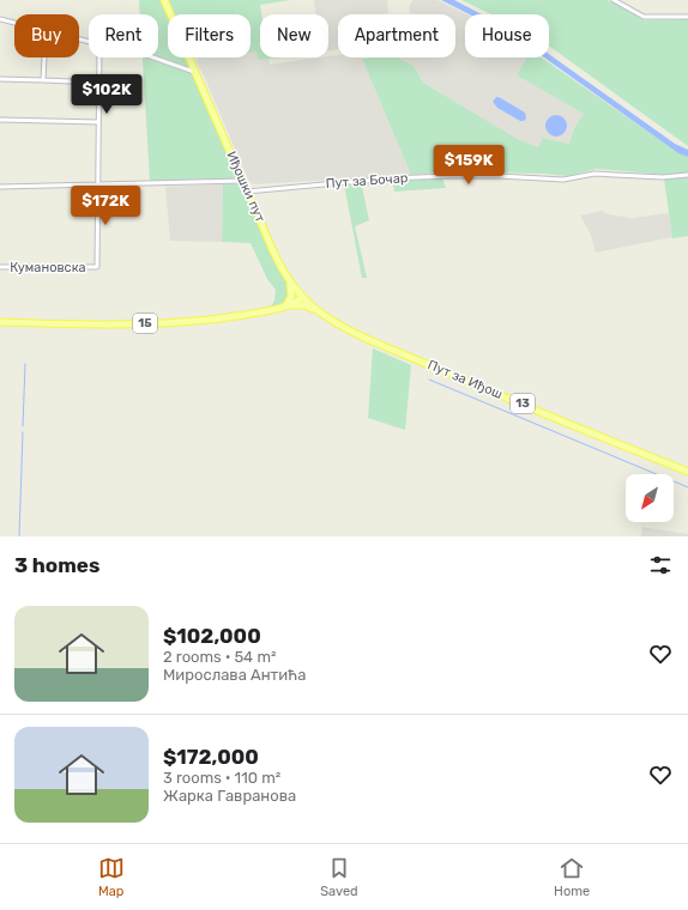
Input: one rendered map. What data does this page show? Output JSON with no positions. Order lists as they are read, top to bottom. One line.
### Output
{"streets":{"main road":["Иђошки пут","15","Пут за Иђош","13"],"street":["Пут за Бочар","Кумановска"]},"crossings":[["Пут за Бочар","Иђошки пут"],["Иђошки пут","15"],["Иђошки пут","Пут за Иђош"],["Иђошки пут","13"],["15","Пут за Иђош"]],"north":"bottom left","page":{"chip":["Buy","Rent","Filters","New","Apartment","House"],"price":["$102K","$159K","$172K"],"heading":"3 homes","list":[{"name":"$102,000","note":"2 rooms · 54 m² · Мирослава Антића"},{"name":"$172,000","note":"3 rooms · 110 m² · Жарка Гавранова"}],"tabs":["Map","Saved","Home"]}}
